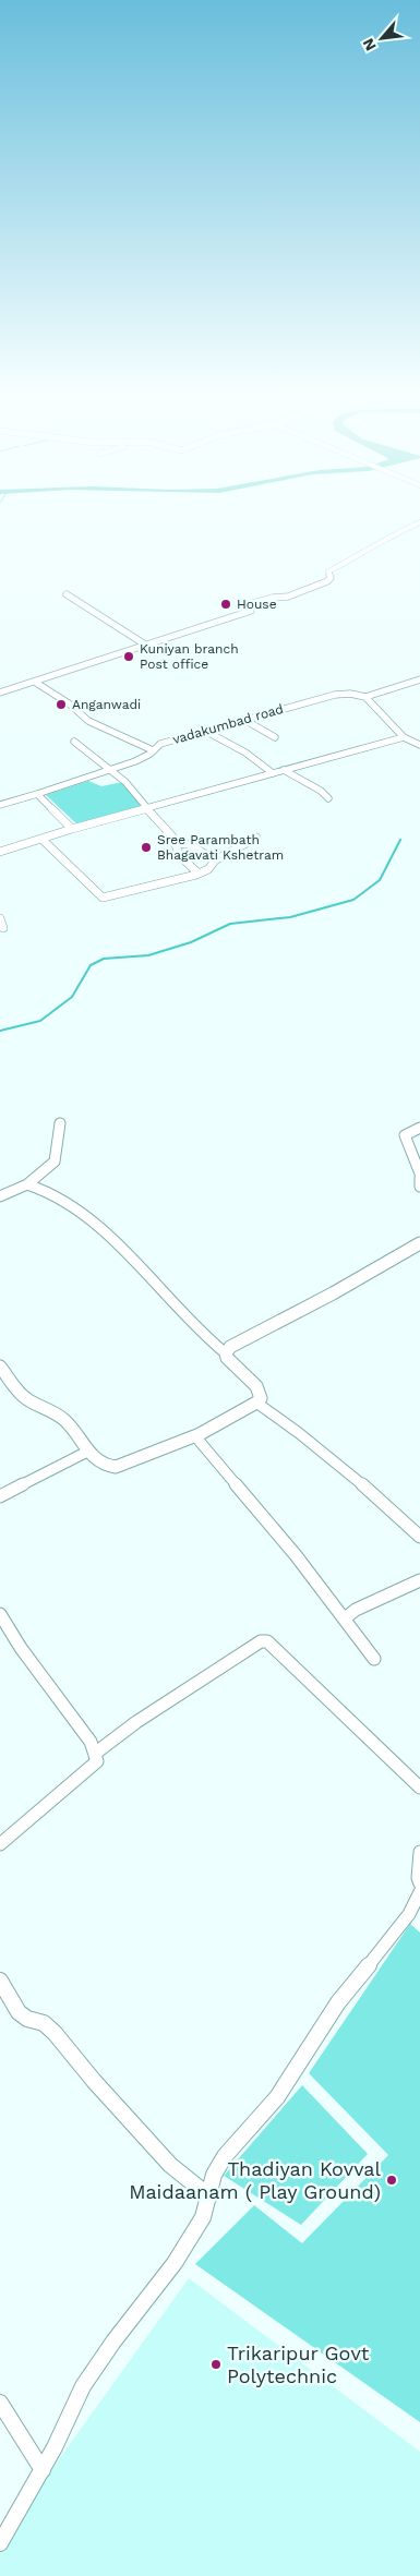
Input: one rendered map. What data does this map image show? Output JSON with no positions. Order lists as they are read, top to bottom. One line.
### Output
{"streets":{"street":["vadakumbad road"]},"places":["House","Kuniyan branch Post office","Anganwadi","Sree Parambath Bhagavati Kshetram","Thadiyan Kovval Maidaanam ( Play Ground)","Trikaripur Govt Polytechnic"],"north":"bottom left"}
